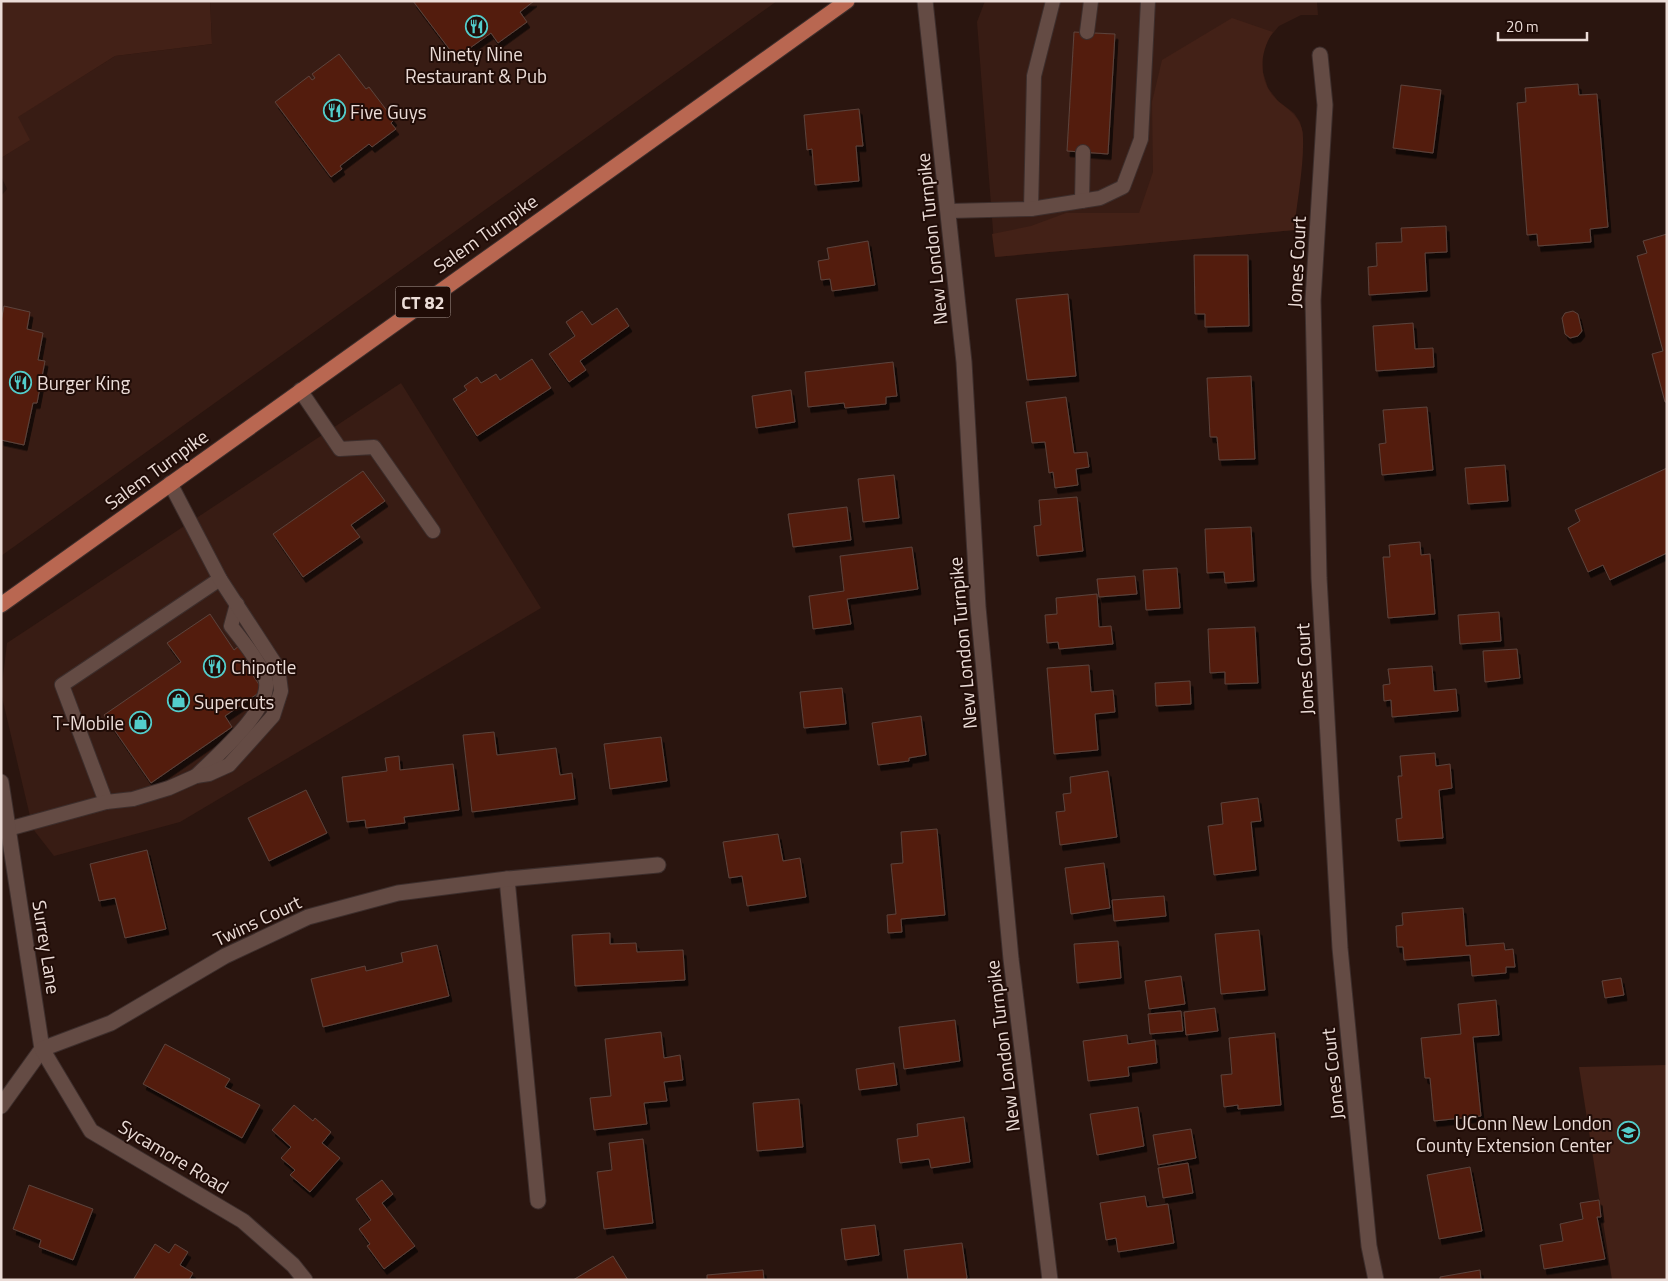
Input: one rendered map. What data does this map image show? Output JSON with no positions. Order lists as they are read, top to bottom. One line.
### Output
{"streets":{"main road":["Salem Turnpike","CT 82"],"street":["New London Turnpike","Jones Court","Twins Court","Surrey Lane","Sycamore Road"]},"crossings":[["Twins Court","Surrey Lane"],["Twins Court","Sycamore Road"],["Surrey Lane","Sycamore Road"]],"places":{"restaurant":["Ninety Nine Restaurant & Pub","Five Guys","Burger King","Chipotle"],"shop":["Supercuts","T-Mobile"],"school or university":["UConn New London County Extension Center"]},"scale_bar":"20 m"}
